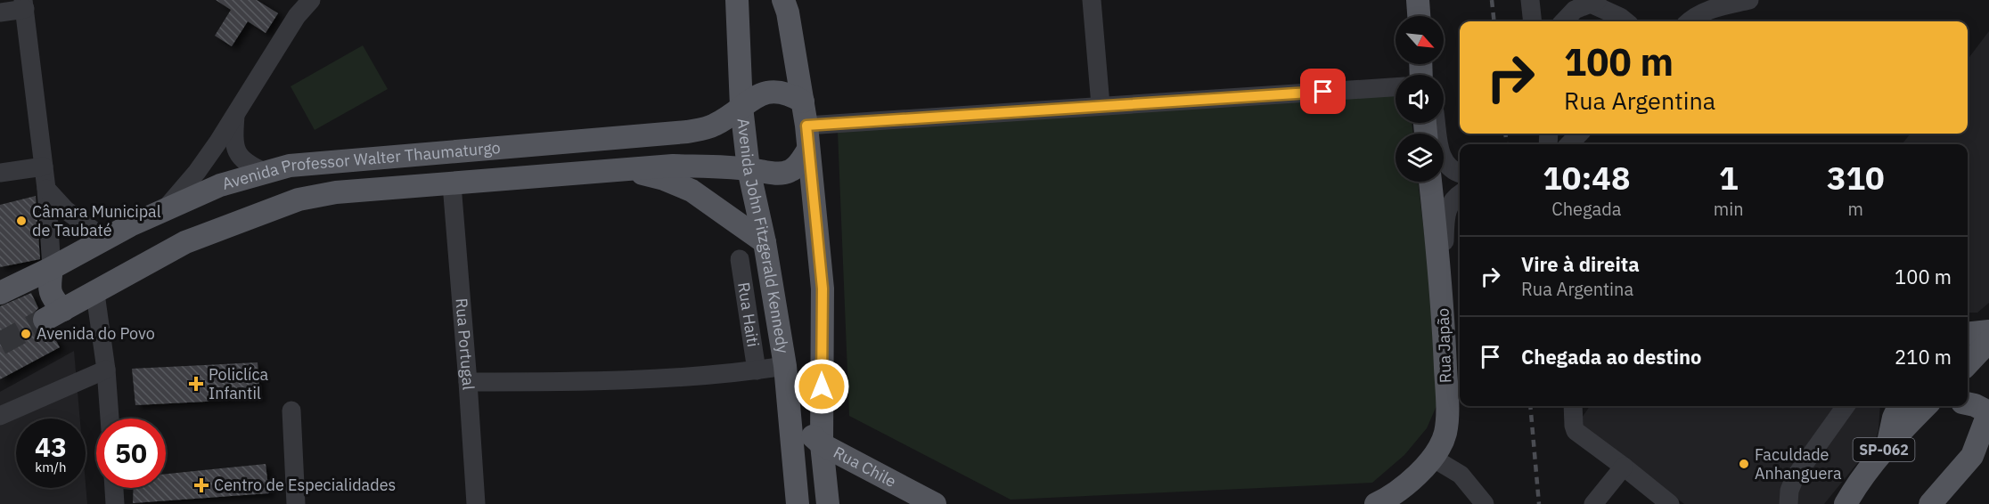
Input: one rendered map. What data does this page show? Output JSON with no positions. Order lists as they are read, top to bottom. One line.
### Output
{"streets":{"main road":["Avenida Professor Walter Thaumaturgo","Avenida John Fitzgerald Kennedy","Rua Japão","SP-062","Rua Chile"],"street":["Rua Haiti","Rua Portugal"]},"crossings":[["Avenida Professor Walter Thaumaturgo","Avenida John Fitzgerald Kennedy"],["Avenida Professor Walter Thaumaturgo","Rua Portugal"]],"places":{"other":["Câmara Municipal de Taubaté","Avenida do Povo","Faculdade Anhanguera"],"health":["Policlíca Infantil","Centro de Especialidades"]},"north":"bottom right","page":{"turn":["100 m","Rua Argentina"],"eta":["10:48","Chegada","1","min","310","m"],"list":[{"name":"Vire à direita","note":"Rua Argentina","value":"100 m"},{"name":"Chegada ao destino","value":"210 m"}],"speed":"43 km/h","limit":"50"}}
